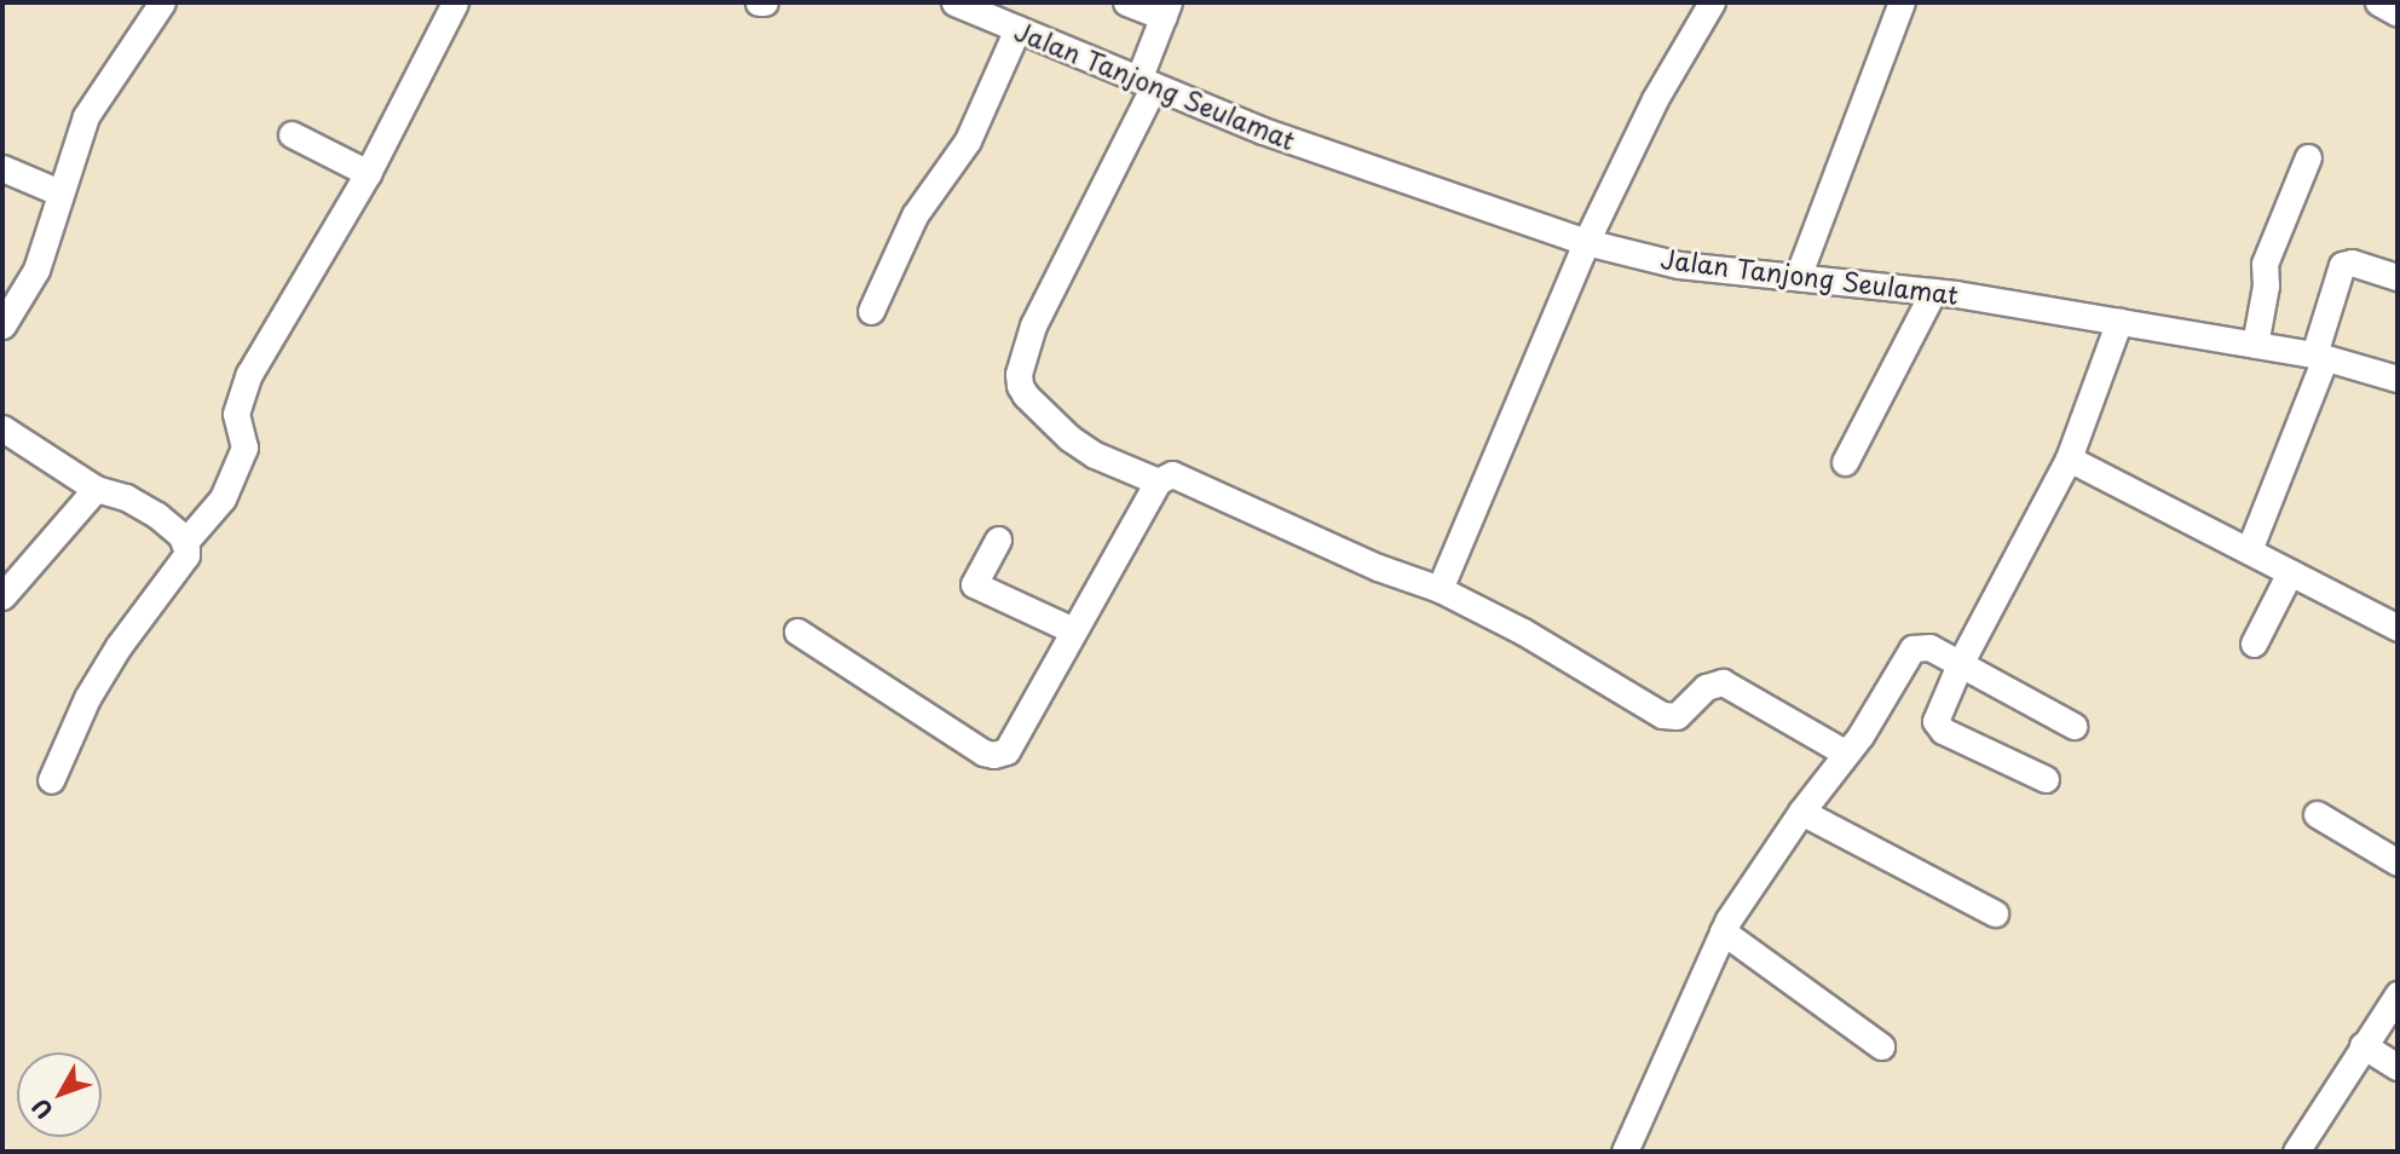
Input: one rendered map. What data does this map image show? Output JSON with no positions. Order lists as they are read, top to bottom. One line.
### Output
{"streets":{"street":["Jalan Tanjong Seulamat"]},"north":"bottom left"}
